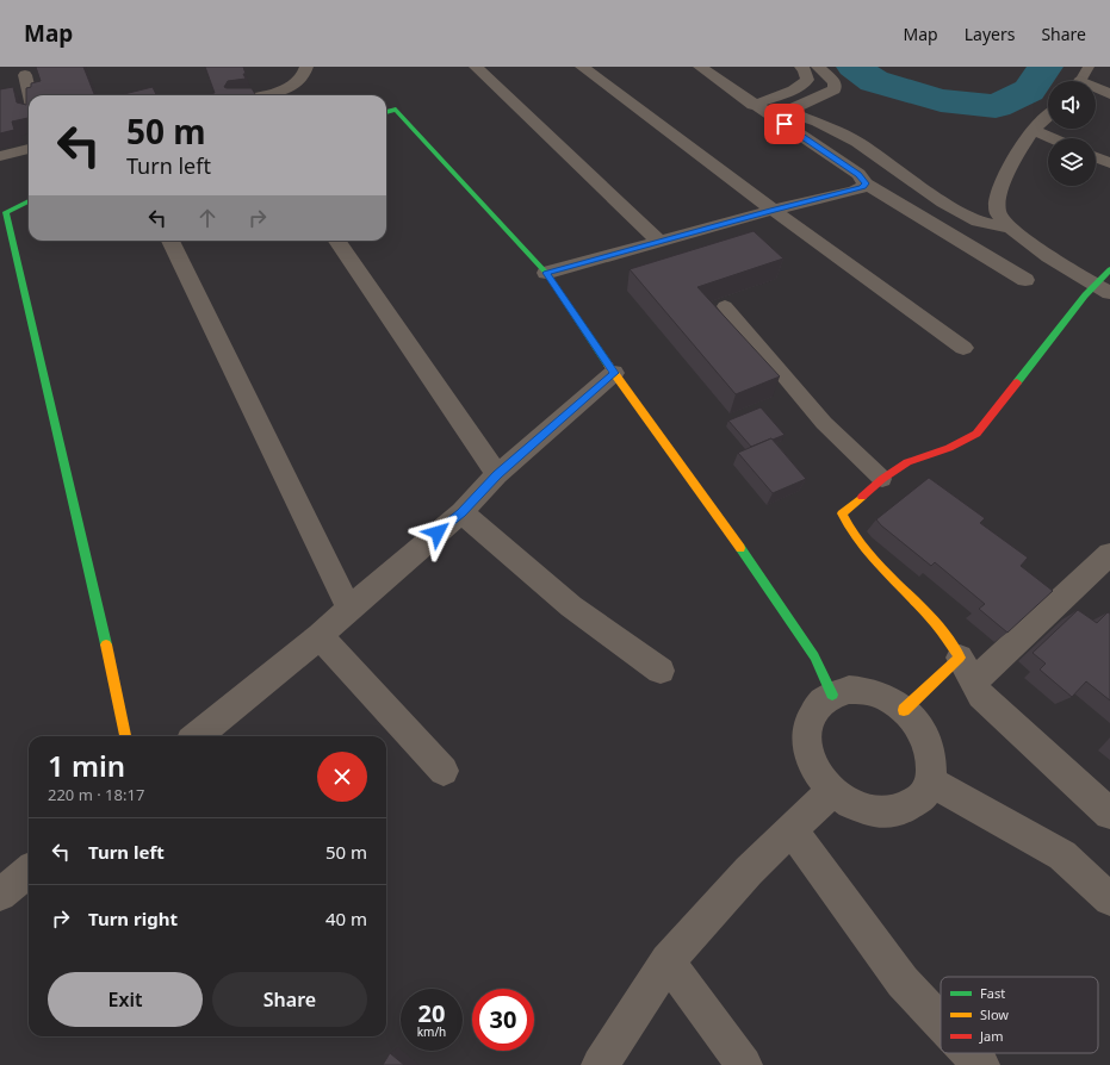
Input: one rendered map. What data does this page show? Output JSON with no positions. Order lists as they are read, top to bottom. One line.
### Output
{"legend":["Fast","Slow","Jam"],"page":{"header":"Map","nav":["Map","Layers","Share"],"turn":["50 m","Turn left"],"heading":["1 min","220 m · 18:17"],"list":[{"name":"Turn left","value":"50 m"},{"name":"Turn right","value":"40 m"}],"buttons":["Exit","Share"],"speed":"20 km/h","limit":"30"}}
